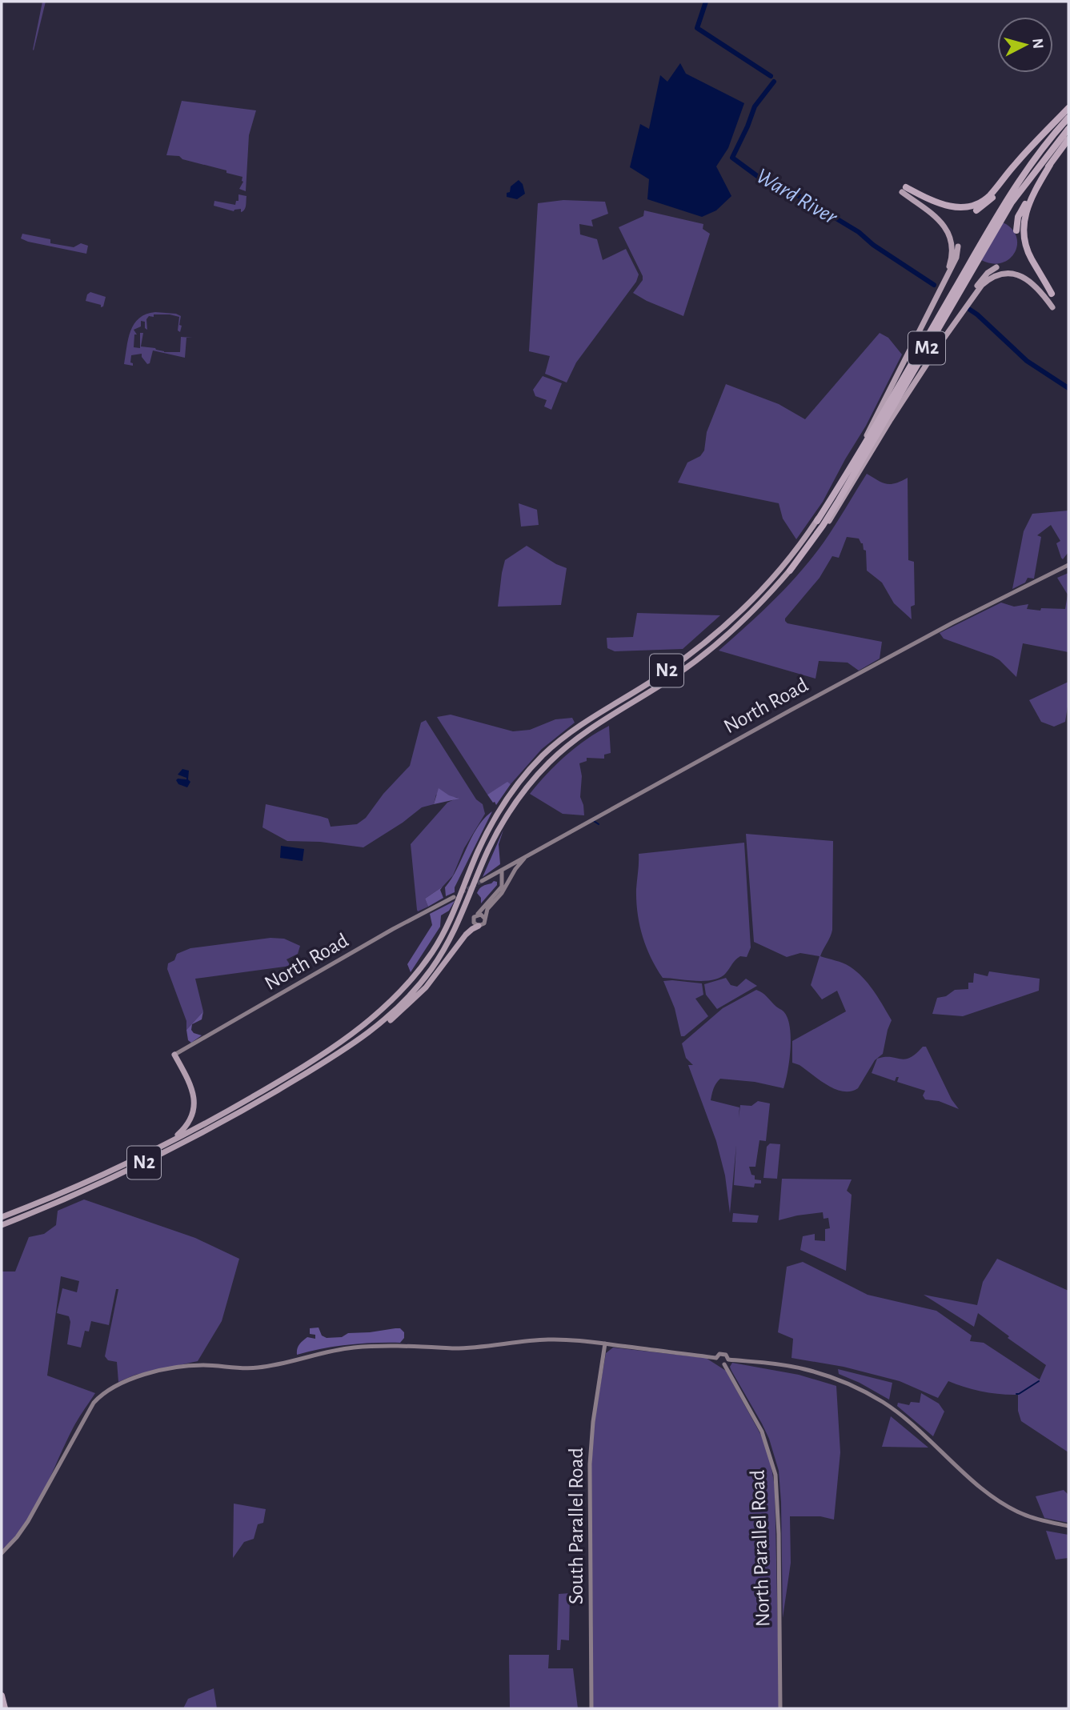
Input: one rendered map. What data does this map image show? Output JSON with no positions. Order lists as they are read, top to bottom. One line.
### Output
{"streets":{"highway":["M2","N2"],"main road":["North Road","South Parallel Road","North Parallel Road"]},"crossings":[["M2","N2"]],"water":["Ward River"],"north":"right"}
